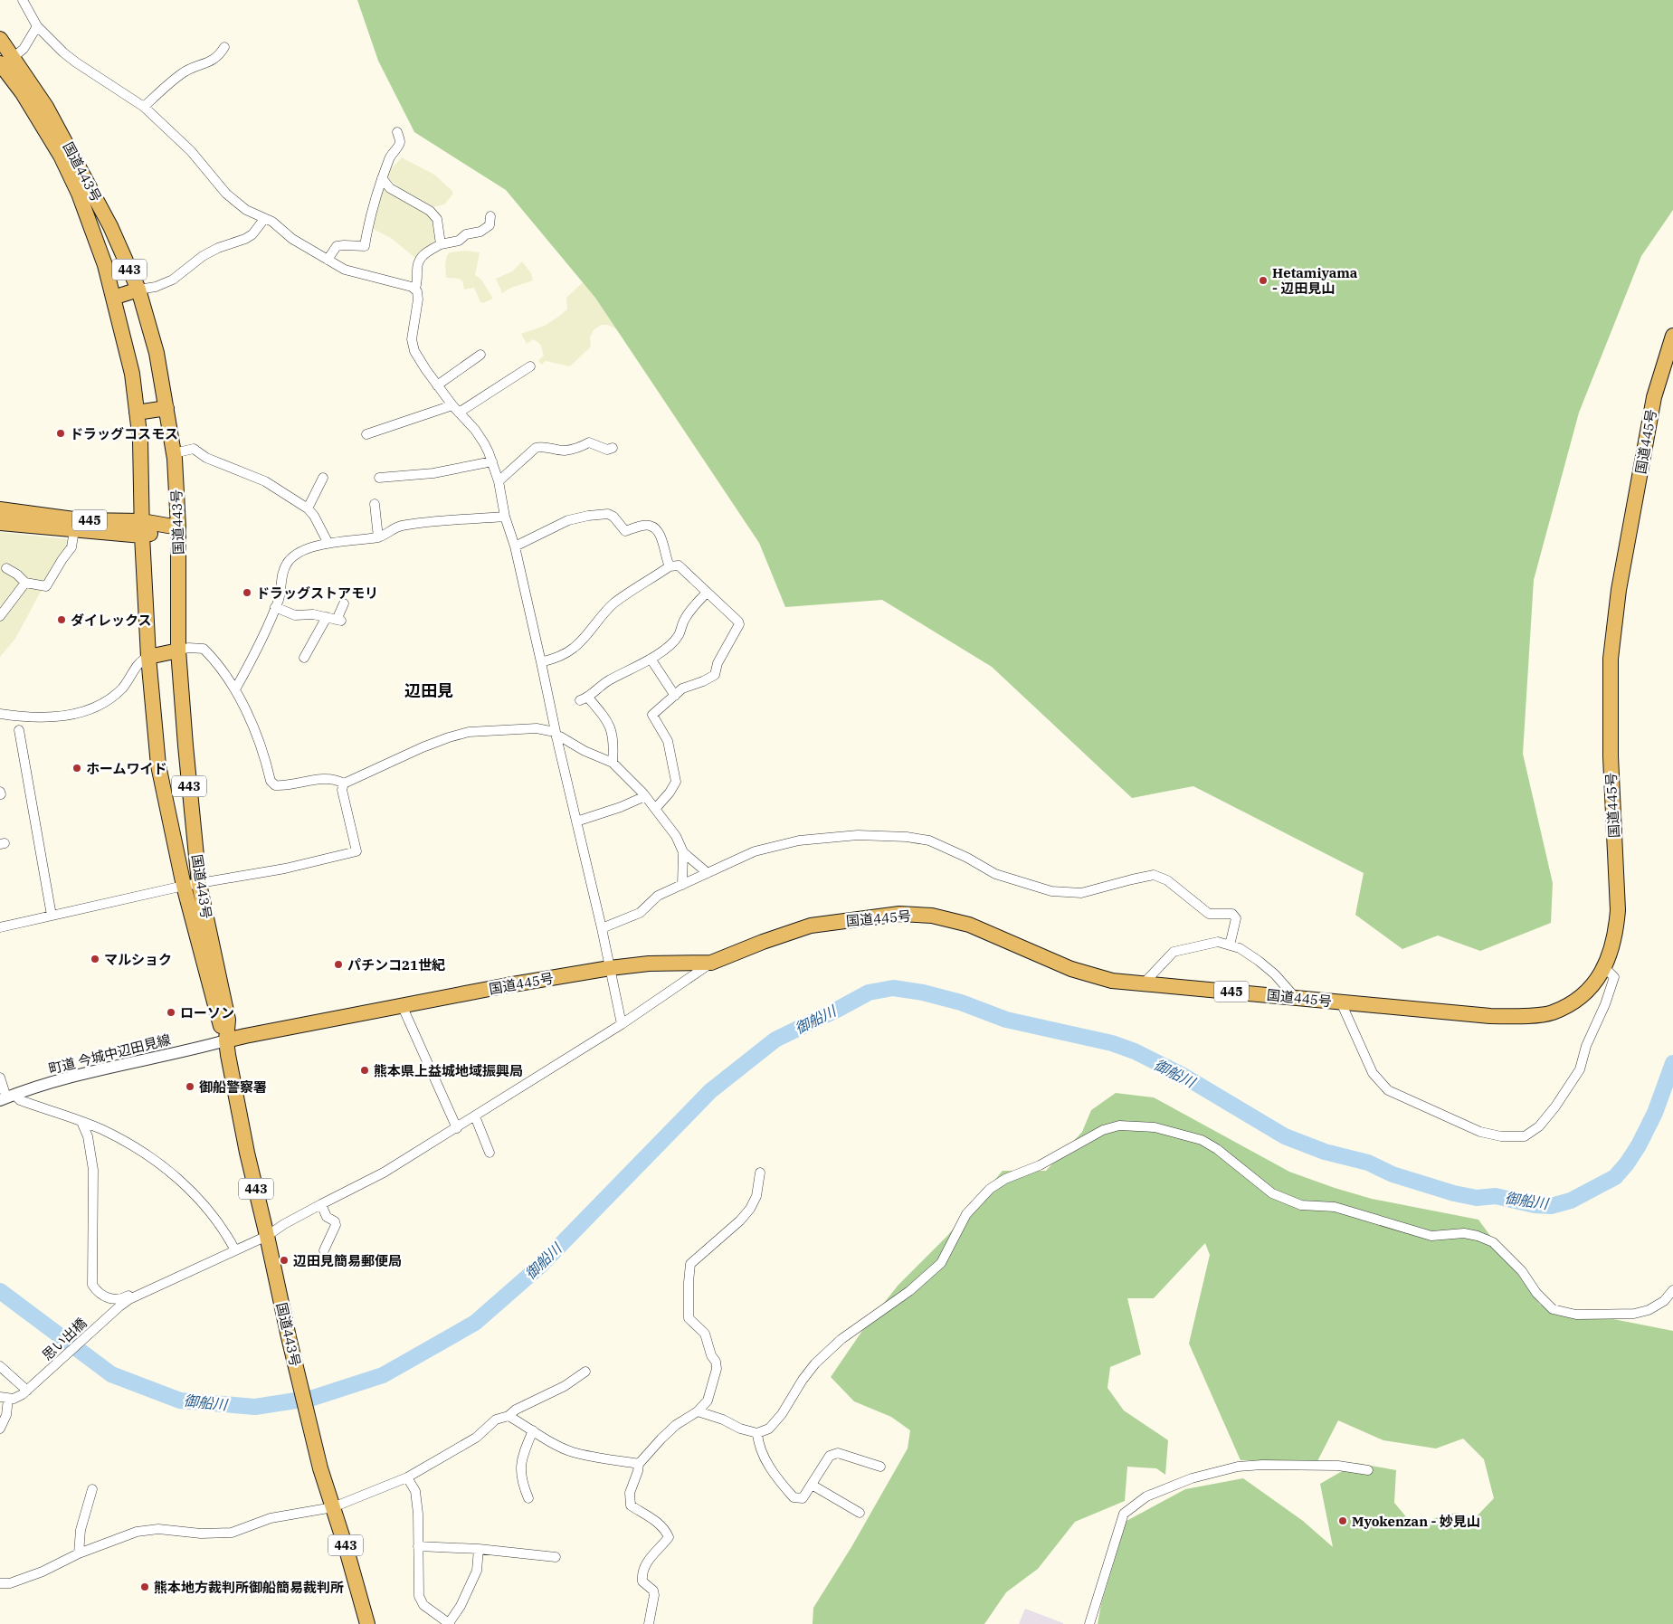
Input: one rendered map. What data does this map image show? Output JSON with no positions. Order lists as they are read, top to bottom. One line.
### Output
{"streets":{"highway":["国道443号","443","国道445号","445"],"street":["町道 今城中辺田見線","思い出橋"]},"crossings":[["国道443号","国道445号"],["国道443号","445"],["国道443号","町道 今城中辺田見線"],["国道445号","町道 今城中辺田見線"]],"districts":["辺田見"],"water":["御船川"],"places":["Hetamiyama - 辺田見山","ドラッグコスモス","ドラッグストアモリ","ダイレックス","ホームワイド","マルショク","パチンコ21世紀","ローソン","熊本県上益城地域振興局","御船警察署","辺田見簡易郵便局","Myokenzan - 妙見山","熊本地方裁判所御船簡易裁判所"]}
